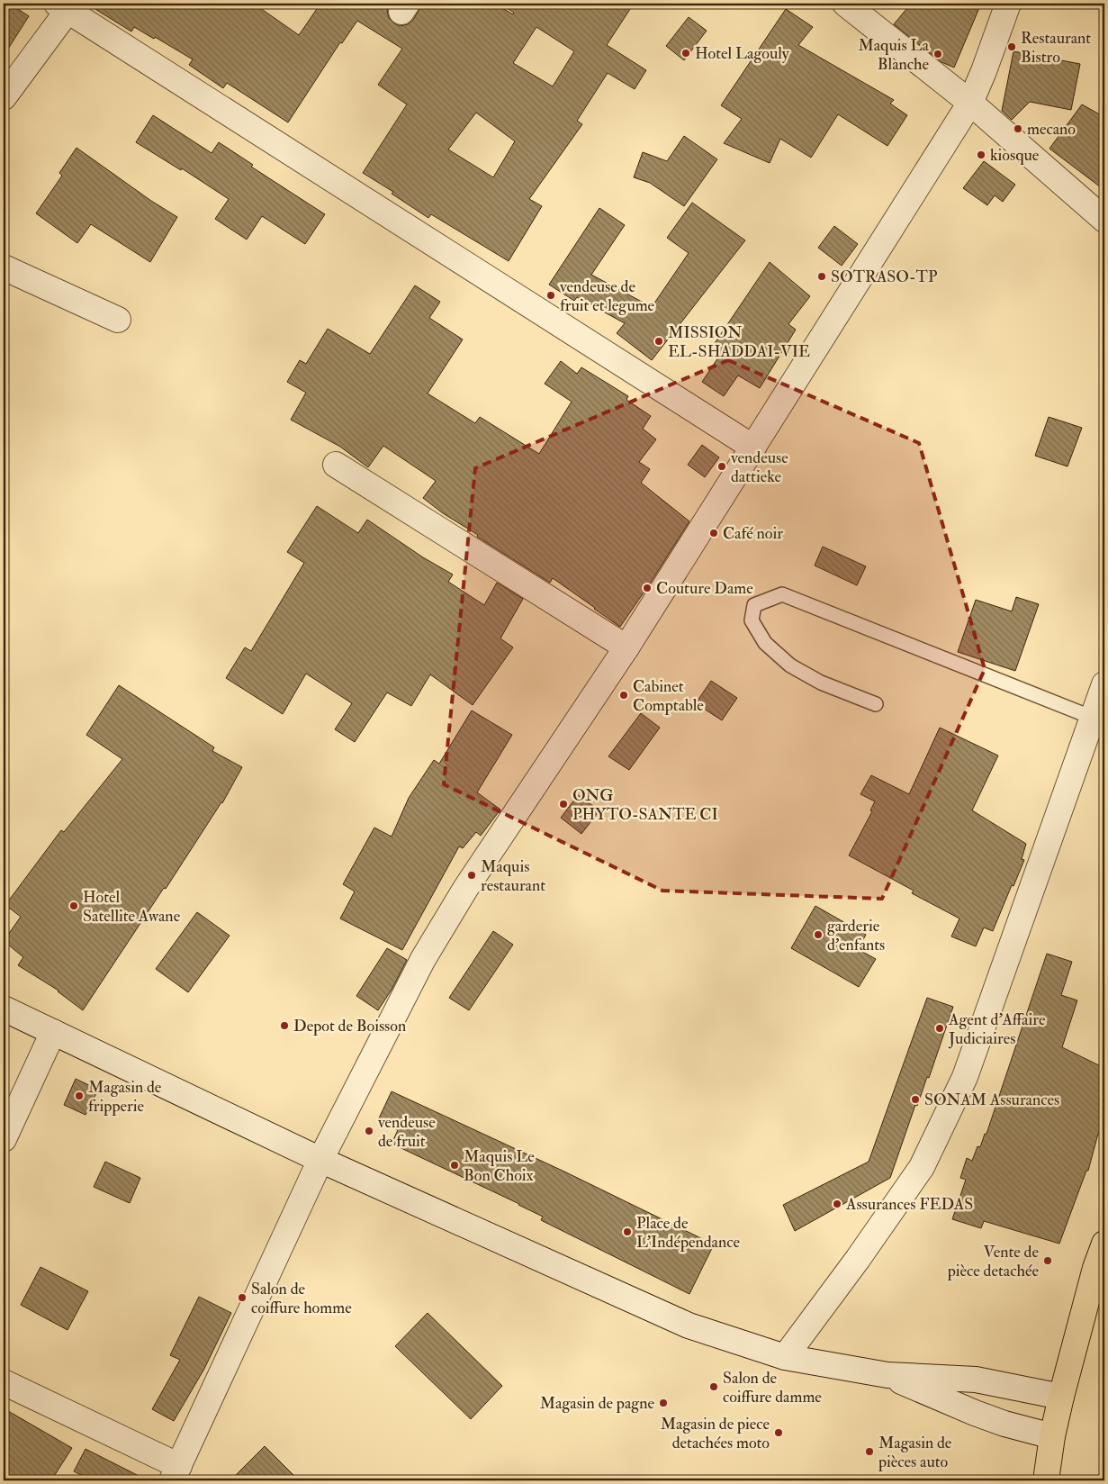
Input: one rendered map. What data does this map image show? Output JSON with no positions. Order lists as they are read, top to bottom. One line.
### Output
{"places":["Restaurant Bistro","Hotel Lagouly","Maquis La Blanche","mecano","kiosque","SOTRASO-TP","vendeuse de fruit et legume","MISSION EL-SHADDAI-VIE","vendeuse dattieke","Café noir","Couture Dame","Cabinet Comptable","ONG PHYTO-SANTE CI","Maquis restaurant","Hotel Satellite Awane","garderie d'enfants","Depot de Boisson","Agent d'Affaire Judiciaires","Magasin de fripperie","SONAM Assurances","vendeuse de fruit","Maquis Le Bon Choix","Assurances FEDAS","Place de L'Indépendance","Vente de pièce detachée","Salon de coiffure homme","Salon de coiffure damme","Magasin de pagne","Magasin de piece detachées moto","Magasin de pièces auto"]}
